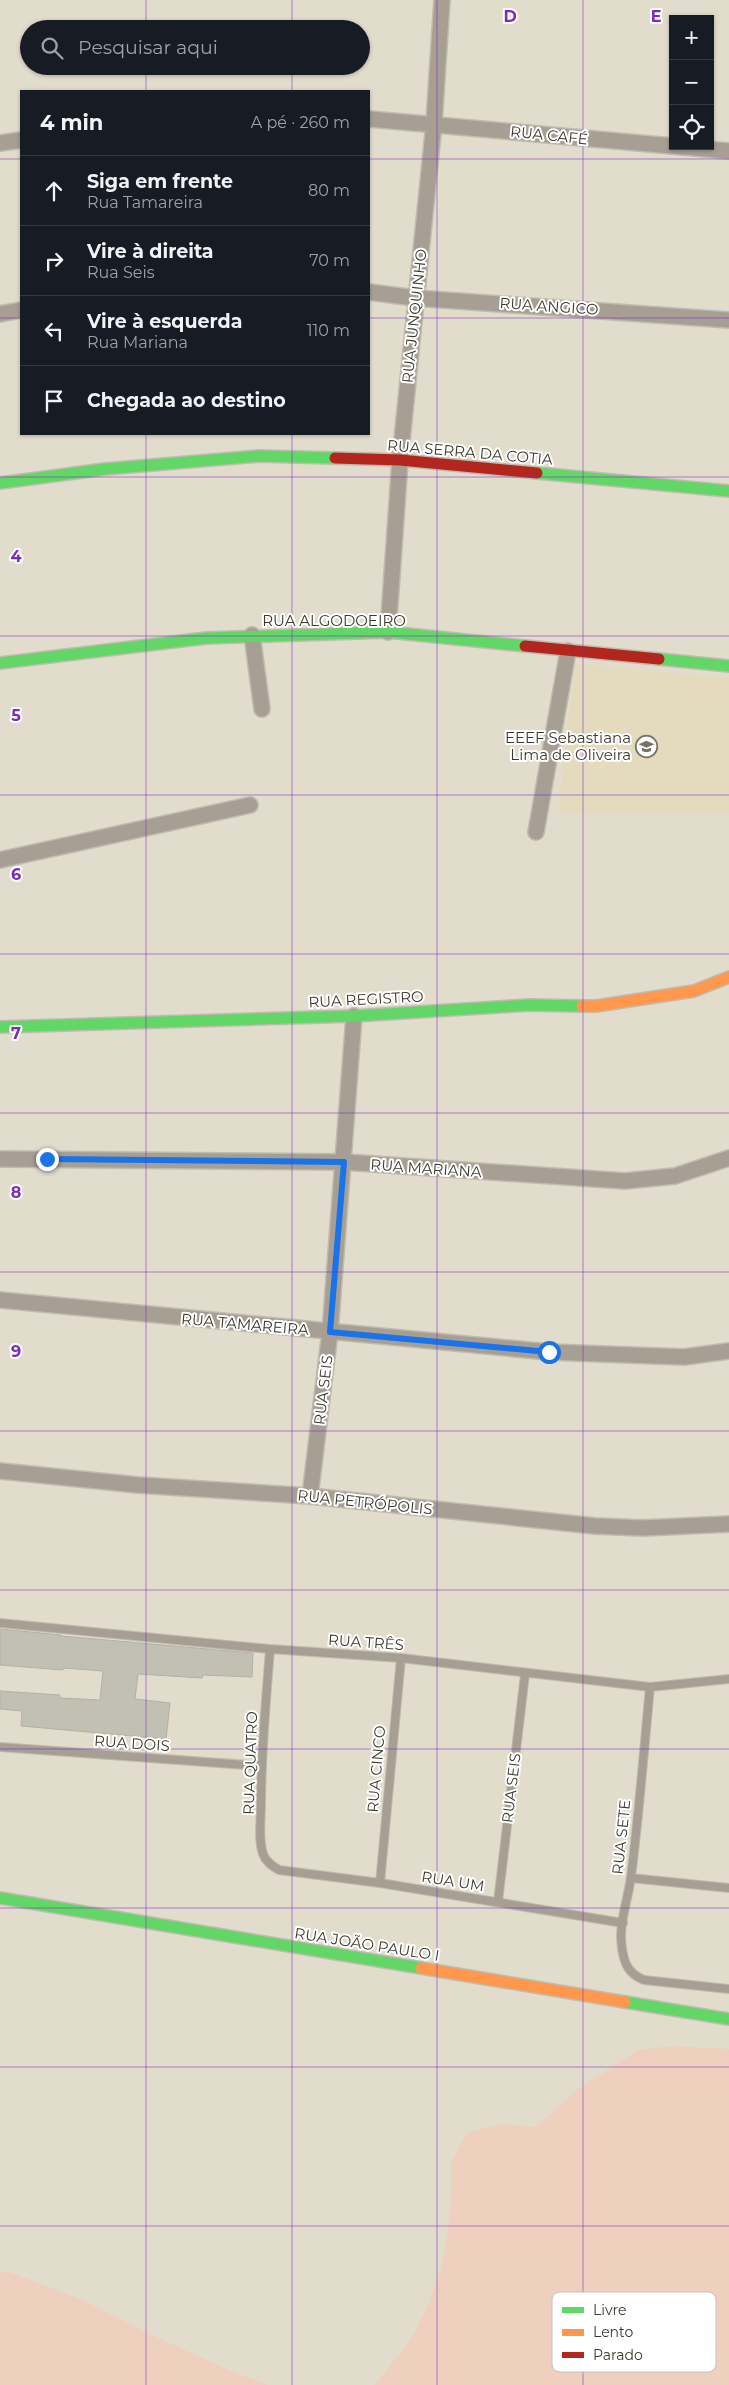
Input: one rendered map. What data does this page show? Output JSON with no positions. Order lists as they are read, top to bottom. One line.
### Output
{"streets":{"street":["RUA CAFÉ","RUA ANGICO","RUA JUNQUINHO","RUA SERRA DA COTIA","RUA ALGODOEIRO","RUA REGISTRO","RUA MARIANA","RUA TAMAREIRA","RUA SEIS","RUA PETRÓPOLIS","RUA JOÃO PAULO I"],"lane":["RUA TRÊS","RUA DOIS","RUA QUATRO","RUA CINCO","RUA SETE","RUA UM"]},"crossings":[["RUA CAFÉ","RUA JUNQUINHO"],["RUA ANGICO","RUA JUNQUINHO"],["RUA JUNQUINHO","RUA SERRA DA COTIA"],["RUA JUNQUINHO","RUA ALGODOEIRO"],["RUA REGISTRO","RUA SEIS"],["RUA MARIANA","RUA SEIS"],["RUA TAMAREIRA","RUA SEIS"],["RUA SEIS","RUA PETRÓPOLIS"],["RUA SEIS","RUA TRÊS"],["RUA SEIS","RUA UM"],["RUA TRÊS","RUA QUATRO"],["RUA TRÊS","RUA CINCO"],["RUA TRÊS","RUA SETE"],["RUA DOIS","RUA QUATRO"],["RUA QUATRO","RUA UM"],["RUA CINCO","RUA UM"],["RUA SETE","RUA UM"]],"places":{"school or university":["EEEF Sebastiana Lima de Oliveira"]},"legend":["Livre","Lento","Parado"],"page":{"map_buttons":["+","−"],"search":"Pesquisar aqui","heading":["4 min","A pé · 260 m"],"list":[["Siga em frente","Rua Tamareira","80 m"],["Vire à direita","Rua Seis","70 m"],["Vire à esquerda","Rua Mariana","110 m"],"Chegada ao destino"]},"grid":{"columns":["D","E"],"rows":["4","5","6","7","8","9"]}}
